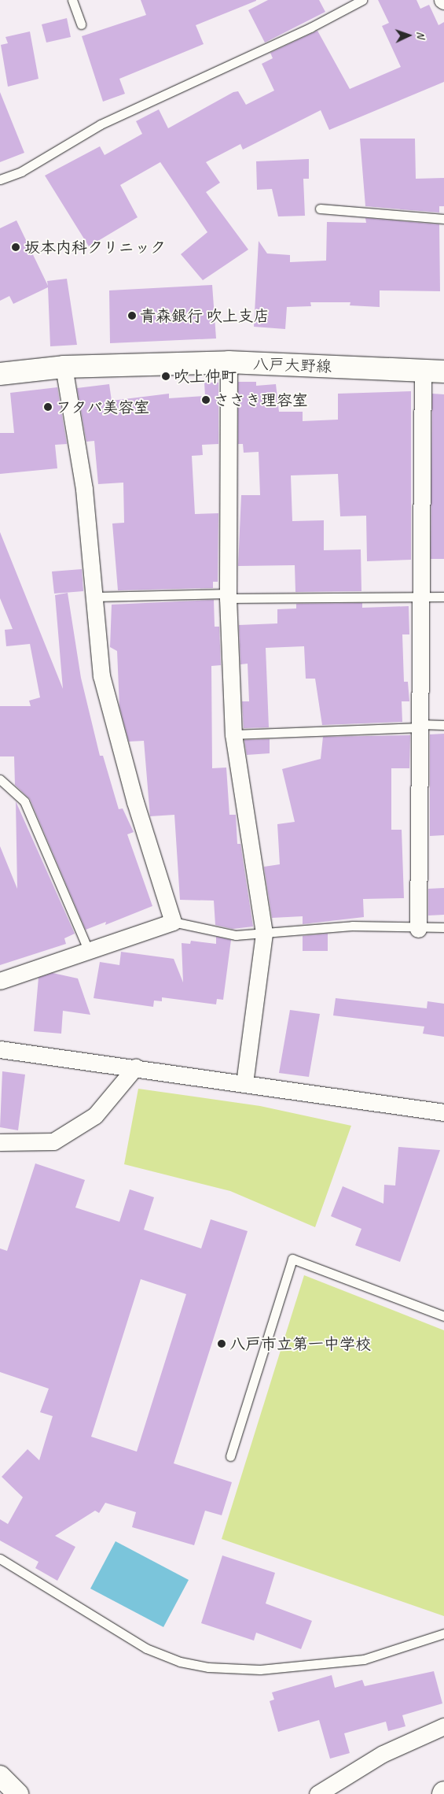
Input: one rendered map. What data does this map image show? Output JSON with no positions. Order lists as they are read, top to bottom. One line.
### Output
{"streets":{"main road":["八戸大野線"]},"places":["坂本内科クリニック","青森銀行 吹上支店","吹上仲町","ささき理容室","フタバ美容室","八戸市立第一中学校"],"north":"right"}
